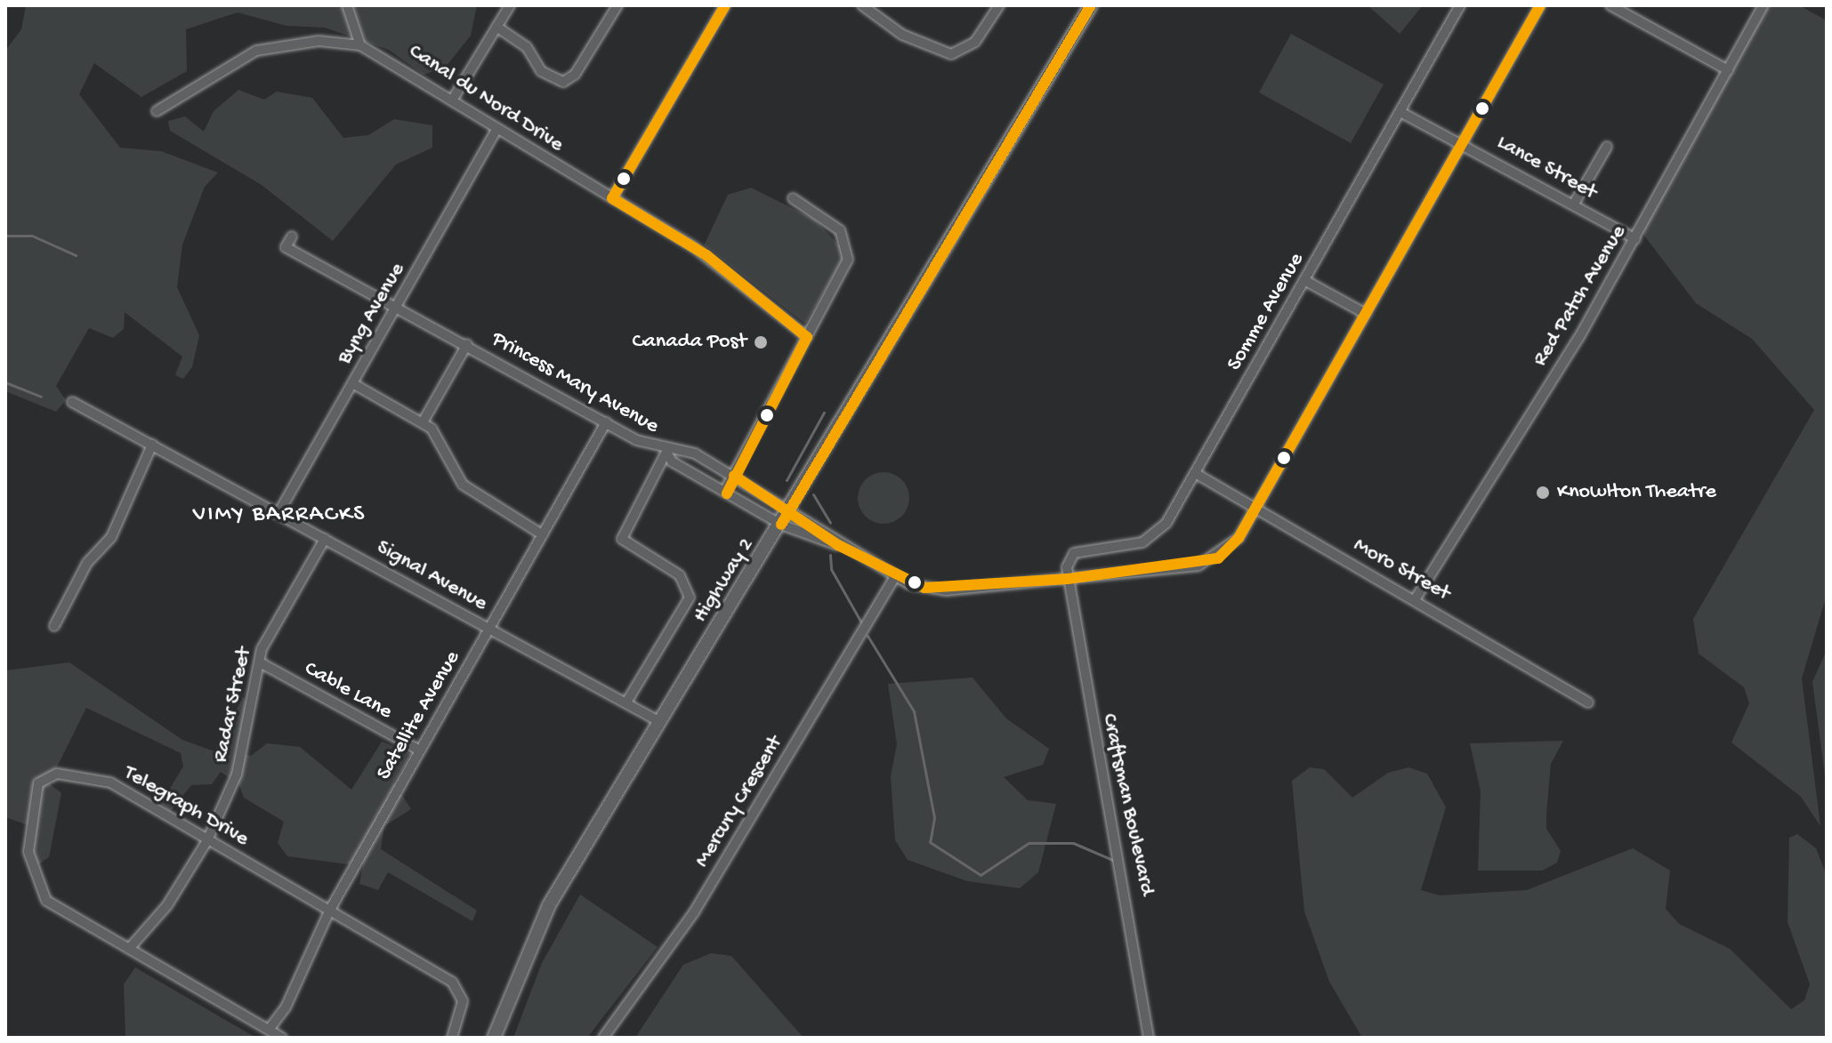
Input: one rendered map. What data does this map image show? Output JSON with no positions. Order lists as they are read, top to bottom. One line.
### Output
{"streets":{"main road":["Highway 2"],"street":["Canal du Nord Drive","Lance Street","Red Patch Avenue","Somme Avenue","Byng Avenue","Princess Mary Avenue","Moro Street","Signal Avenue","Cable Lane","Radar Street","Satellite Avenue","Mercury Crescent","Craftsman Boulevard","Telegraph Drive"]},"crossings":[["Canal du Nord Drive","Byng Avenue"],["Lance Street","Red Patch Avenue"],["Lance Street","Somme Avenue"],["Red Patch Avenue","Moro Street"],["Somme Avenue","Moro Street"],["Somme Avenue","Craftsman Boulevard"],["Byng Avenue","Princess Mary Avenue"],["Byng Avenue","Signal Avenue"],["Princess Mary Avenue","Highway 2"],["Princess Mary Avenue","Satellite Avenue"],["Signal Avenue","Highway 2"],["Signal Avenue","Radar Street"],["Signal Avenue","Satellite Avenue"],["Cable Lane","Radar Street"],["Cable Lane","Satellite Avenue"],["Radar Street","Telegraph Drive"],["Satellite Avenue","Telegraph Drive"]],"districts":["VIMY BARRACKS"],"places":["Canada Post","Knowlton Theatre"]}
